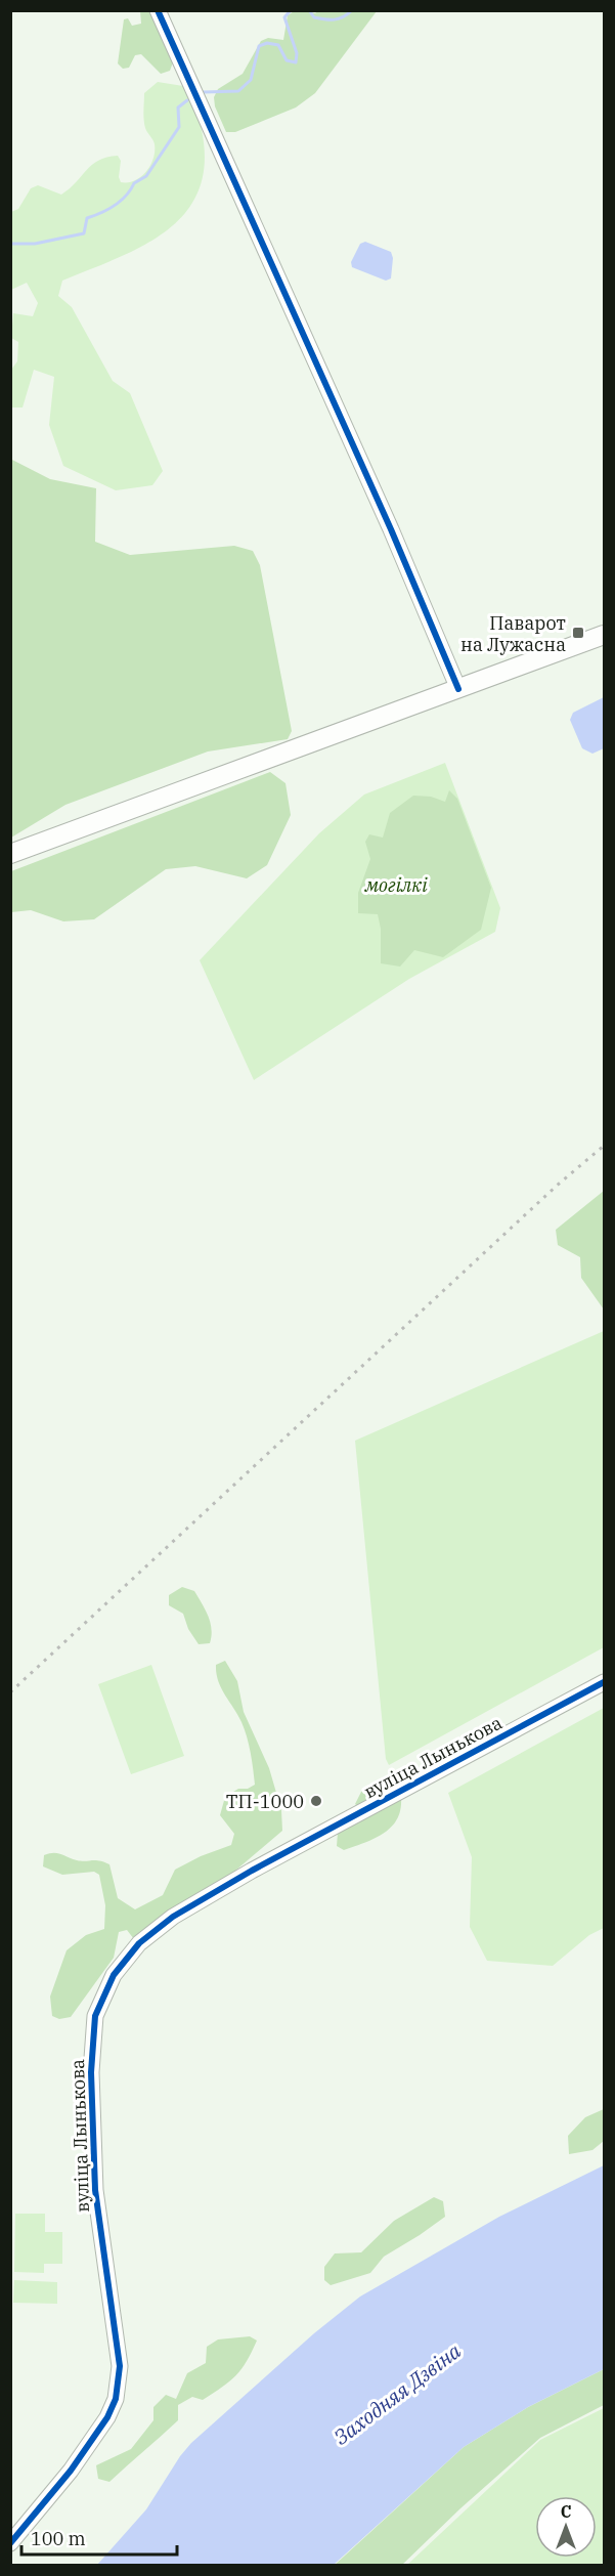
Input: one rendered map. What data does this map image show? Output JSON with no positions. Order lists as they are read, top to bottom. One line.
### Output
{"streets":{"street":["вуліца Лынькова"]},"water":["Заходняя Дзвіна"],"parks":["могілкі"],"places":{"transit":["Паварот на Лужасна"],"other":["ТП-1000"]},"scale_bar":"100 m","north":"top"}
